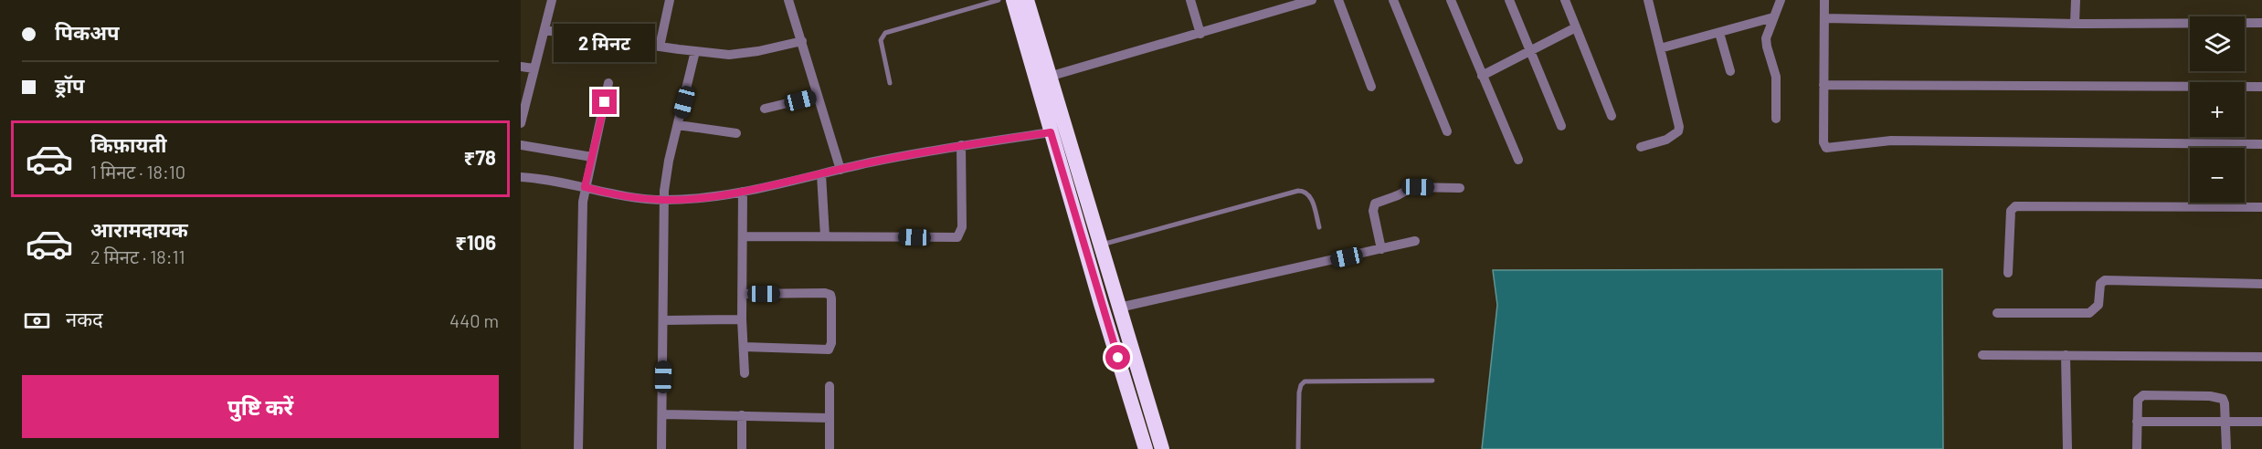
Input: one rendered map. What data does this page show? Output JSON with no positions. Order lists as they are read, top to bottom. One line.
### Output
{"page":{"banner":["पिकअप","ड्रॉप"],"map_buttons":["+","−"],"bubble":"2 मिनट","list":[{"name":"किफ़ायती","note":"1 मिनट · 18:10","value":"₹78"},{"name":"आरामदायक","note":"2 मिनट · 18:11","value":"₹106"}],"pay":["नकद","440 m"],"buttons":"पुष्टि करें"}}
